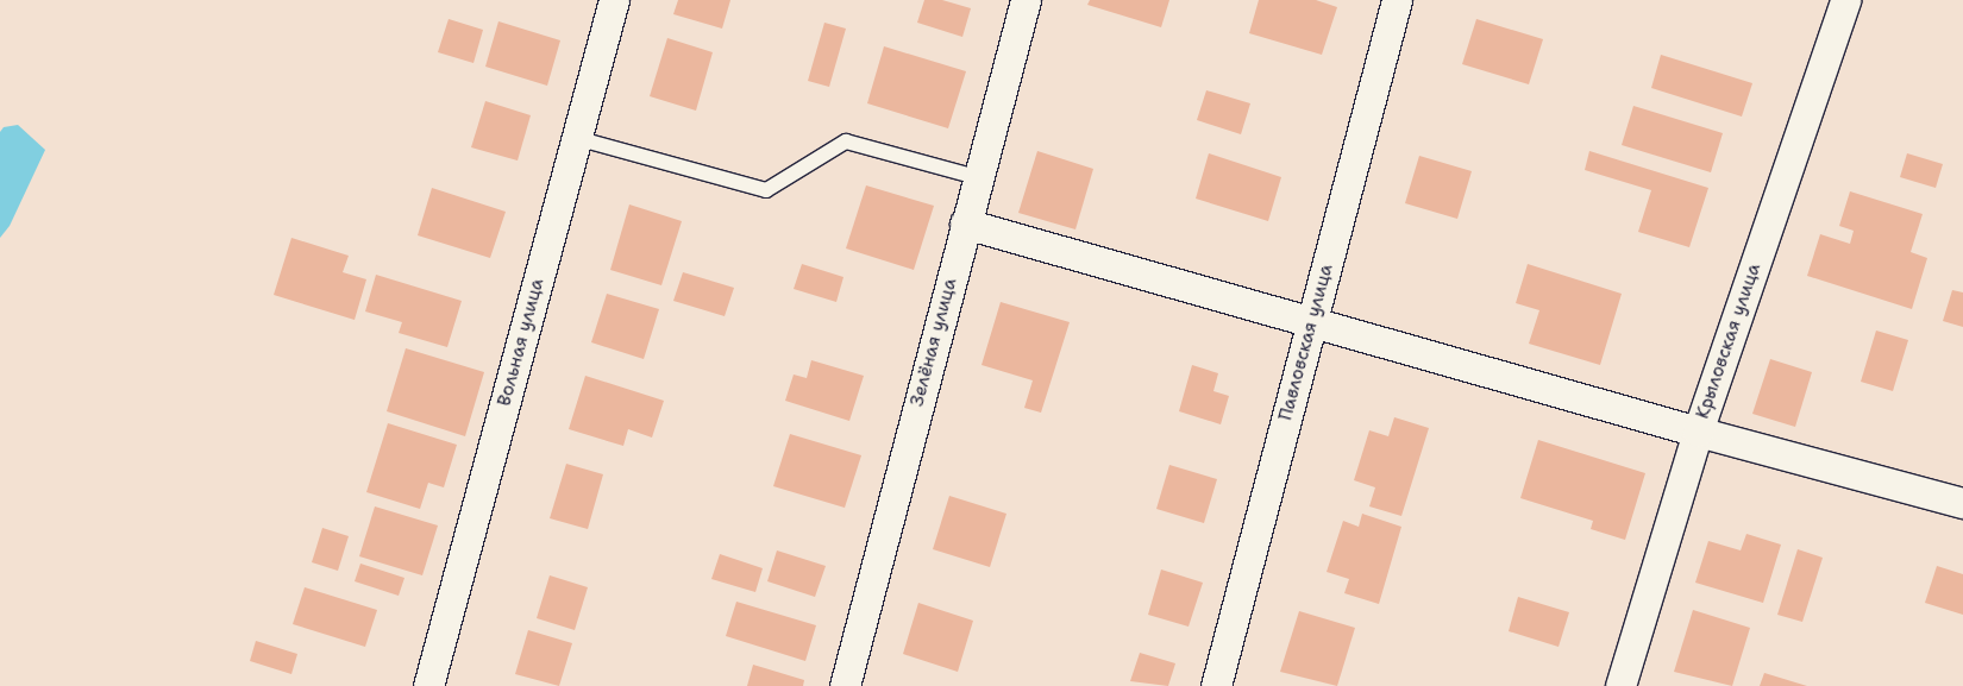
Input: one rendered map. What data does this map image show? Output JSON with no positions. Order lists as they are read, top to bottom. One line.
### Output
{"streets":{"street":["Крыловская улица","Вольная улица","Зелёная улица","Павловская улица"]}}
